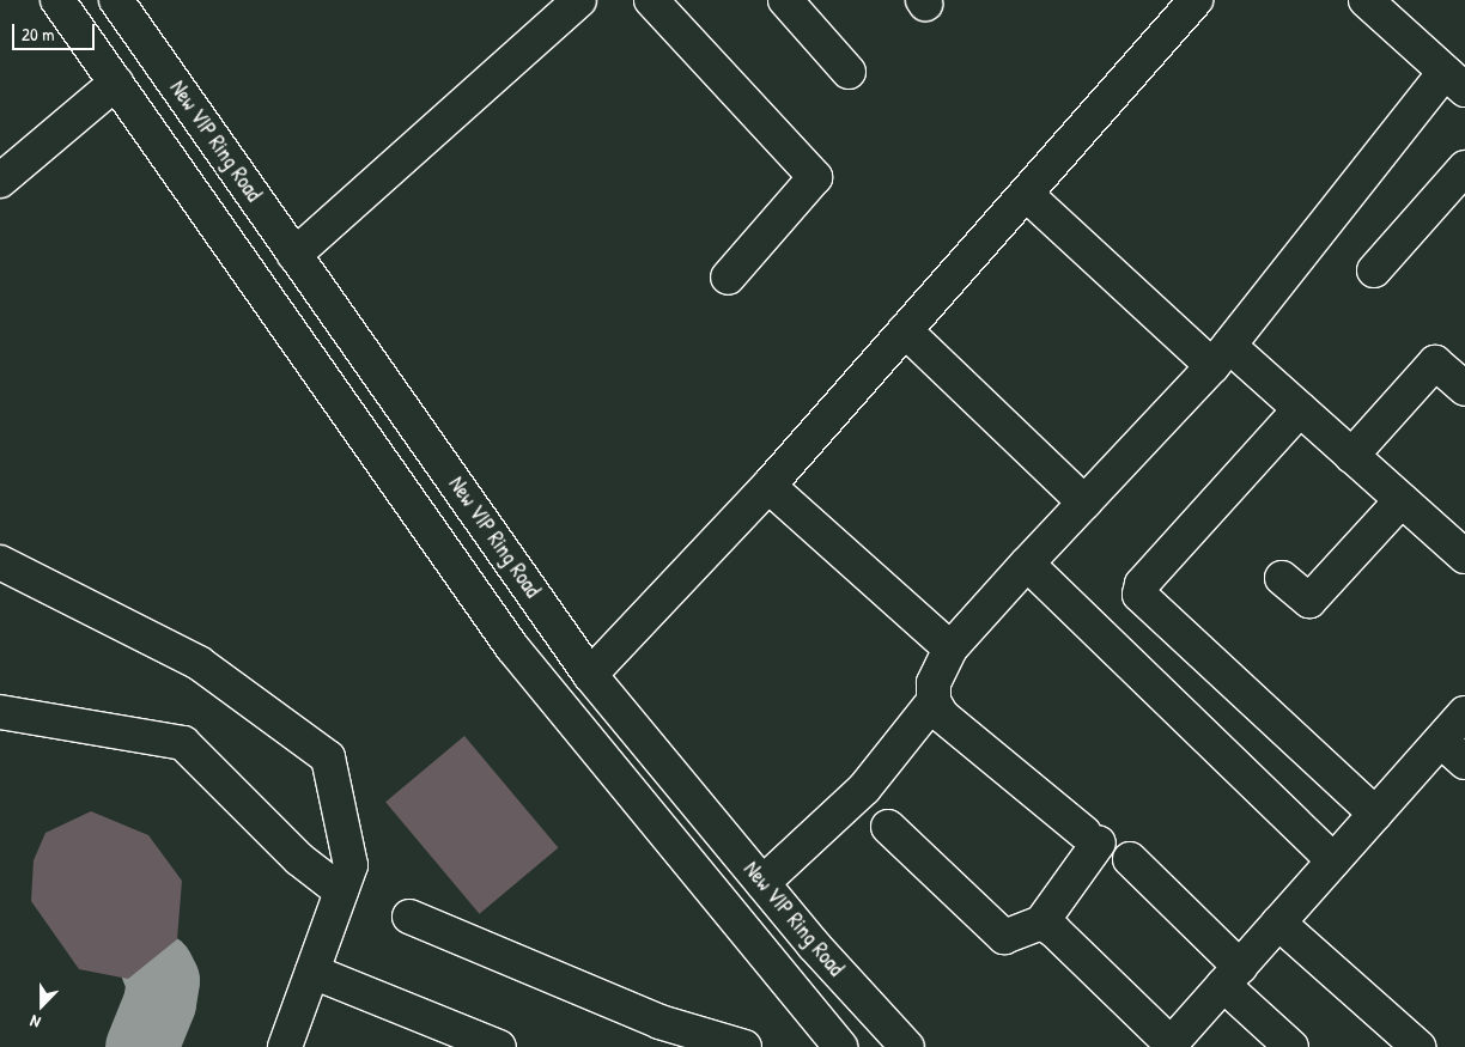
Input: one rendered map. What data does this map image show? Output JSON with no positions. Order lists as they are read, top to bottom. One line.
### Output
{"streets":{"street":["New VIP Ring Road"]},"scale_bar":"20 m","north":"bottom"}
